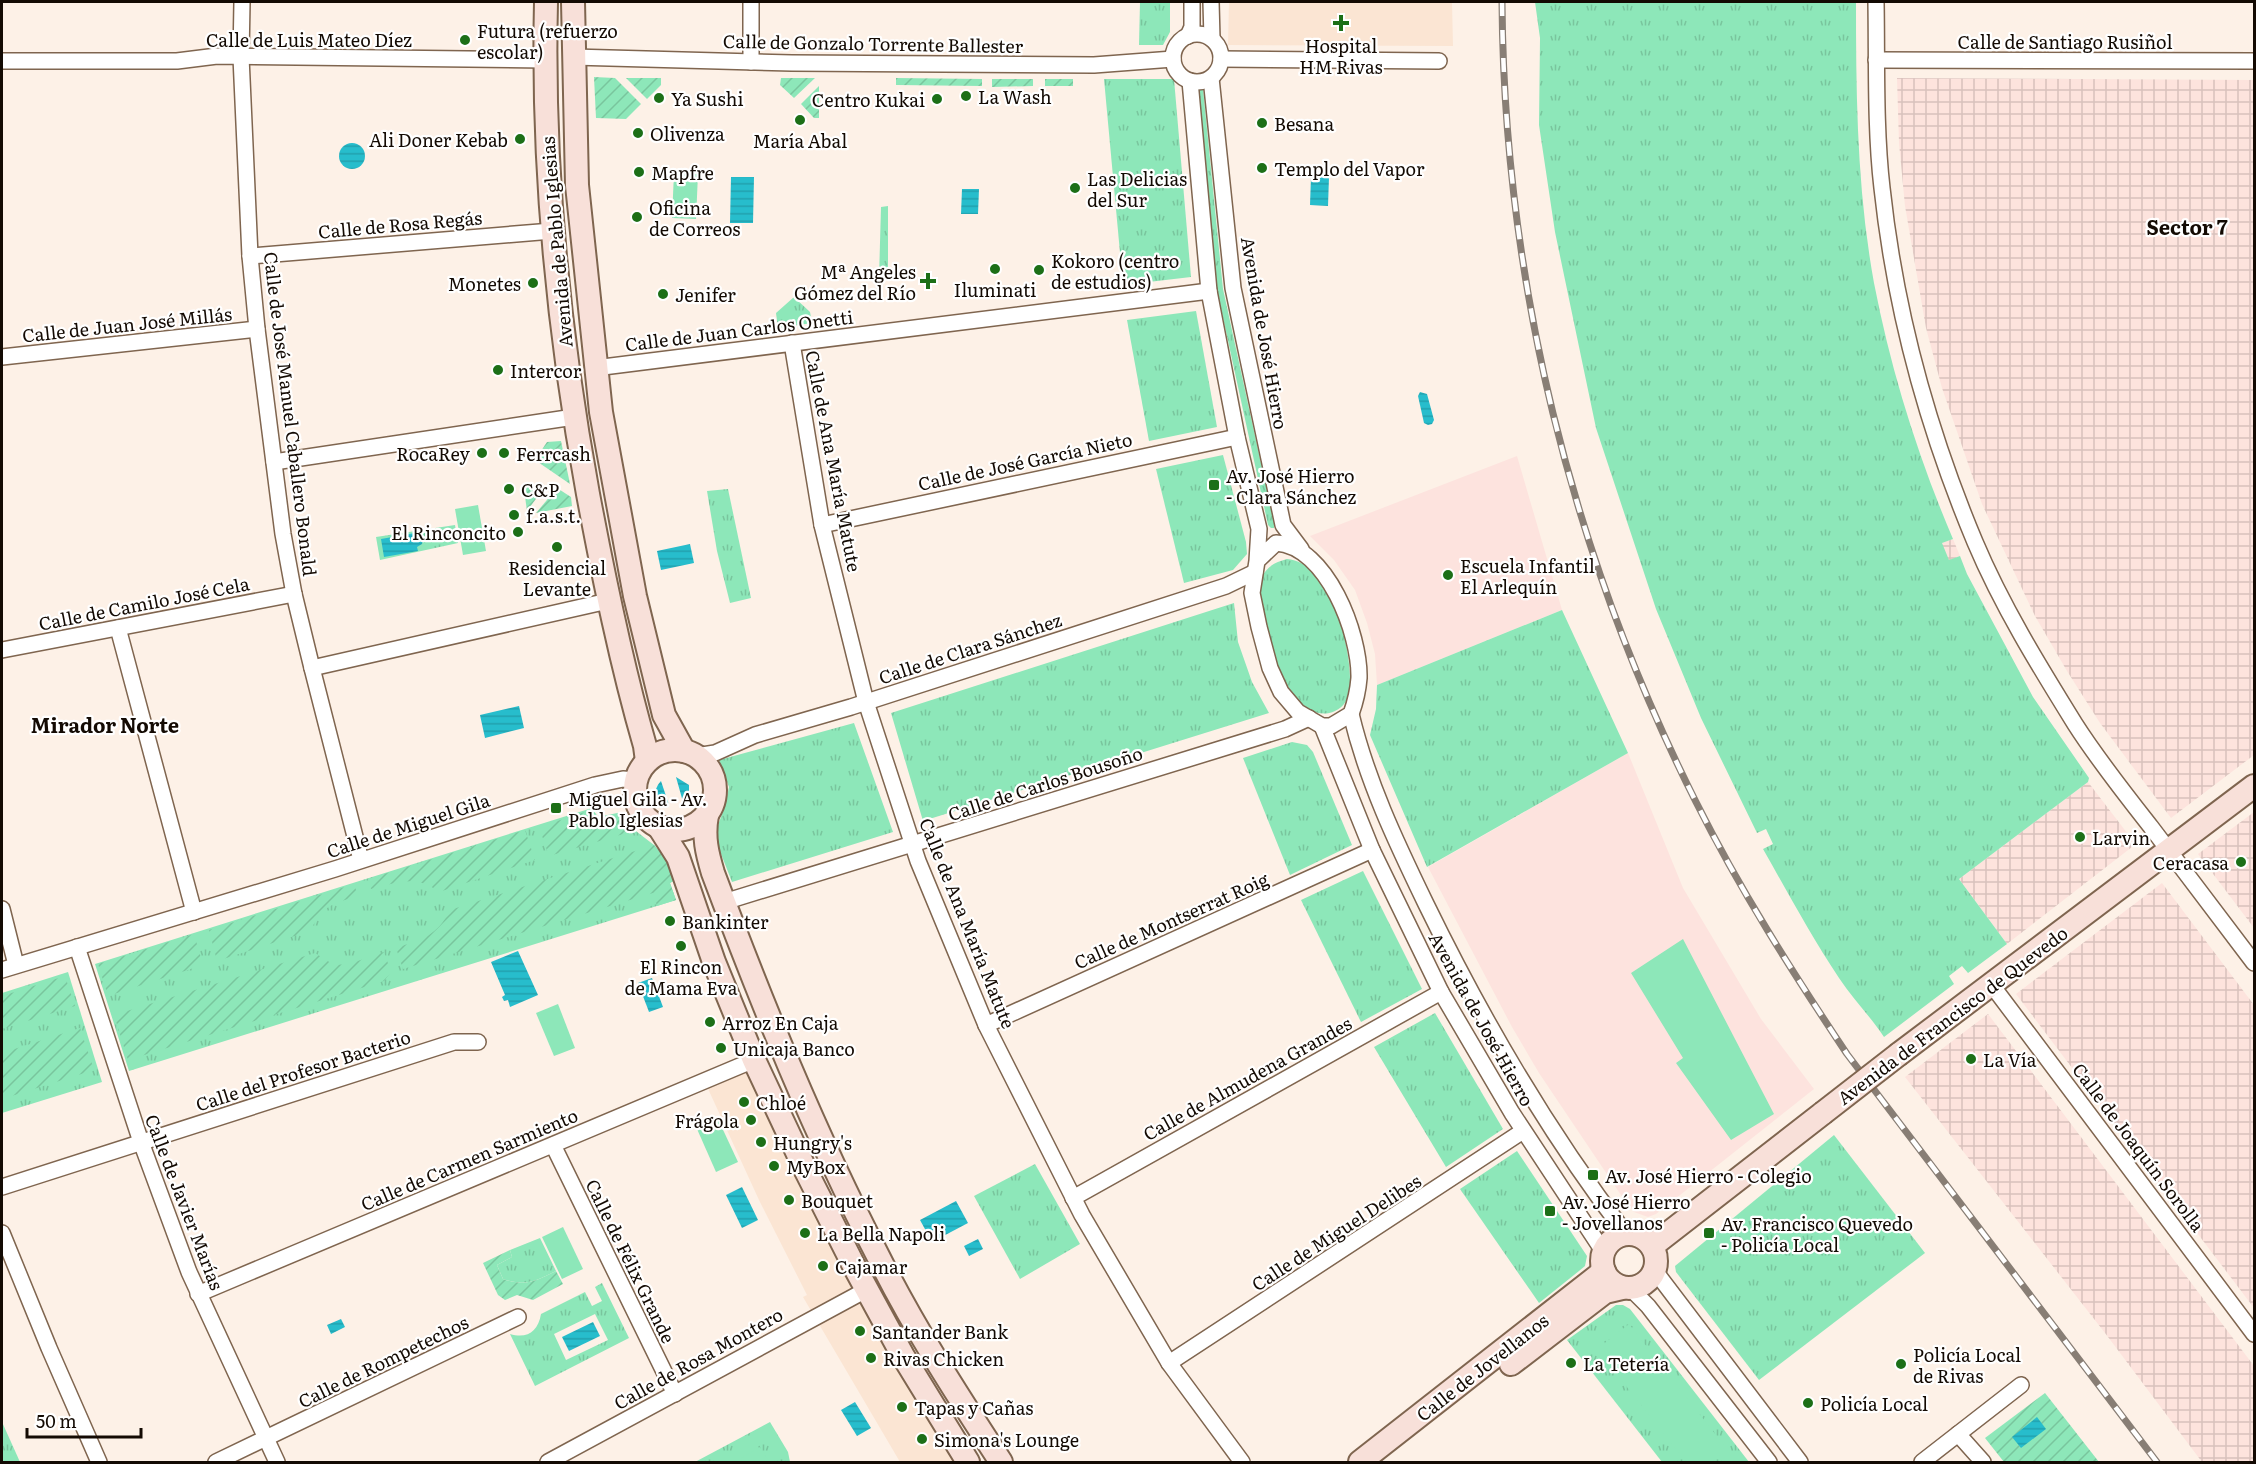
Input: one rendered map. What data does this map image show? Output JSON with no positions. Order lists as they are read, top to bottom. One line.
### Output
{"streets":{"street":["Calle de Luis Mateo Díez","Calle de Santiago Rusiñol","Calle de Gonzalo Torrente Ballester","Calle de Rosa Regás","Avenida de Pablo Iglesias","Calle de Juan José Millás","Calle de Juan Carlos Onetti","Avenida de José Hierro","Calle de José Manuel Caballero Bonald","Calle de Ana María Matute","Calle de José García Nieto","Calle de Camilo José Cela","Calle de Clara Sánchez","Calle de Carlos Bousoño","Calle de Miguel Gila","Calle de Montserrat Roig","Avenida de Francisco de Quevedo","Calle del Profesor Bacterio","Calle de Almudena Grandes","Calle de Joaquín Sorolla","Calle de Carmen Sarmiento","Calle de Javier Marías","Calle de Miguel Delibes","Calle de Félix Grande","Calle de Rosa Montero","Calle de Rompetechos","Calle de Jovellanos"]},"crossings":[["Calle de Luis Mateo Díez","Avenida de Pablo Iglesias"],["Calle de Luis Mateo Díez","Calle de José Manuel Caballero Bonald"],["Calle de Gonzalo Torrente Ballester","Avenida de Pablo Iglesias"],["Calle de Gonzalo Torrente Ballester","Avenida de José Hierro"],["Calle de Rosa Regás","Avenida de Pablo Iglesias"],["Calle de Rosa Regás","Calle de José Manuel Caballero Bonald"],["Avenida de Pablo Iglesias","Calle de Juan Carlos Onetti"],["Avenida de Pablo Iglesias","Calle de Clara Sánchez"],["Avenida de Pablo Iglesias","Calle de Carlos Bousoño"],["Avenida de Pablo Iglesias","Calle de Miguel Gila"],["Avenida de Pablo Iglesias","Calle de Carmen Sarmiento"],["Avenida de Pablo Iglesias","Calle de Rosa Montero"],["Calle de Juan José Millás","Calle de José Manuel Caballero Bonald"],["Calle de Juan Carlos Onetti","Calle de Ana María Matute"],["Avenida de José Hierro","Calle de Clara Sánchez"],["Avenida de José Hierro","Calle de Carlos Bousoño"],["Avenida de José Hierro","Calle de Montserrat Roig"],["Avenida de José Hierro","Avenida de Francisco de Quevedo"],["Avenida de José Hierro","Calle de Almudena Grandes"],["Avenida de José Hierro","Calle de Miguel Delibes"],["Avenida de José Hierro","Calle de Jovellanos"],["Calle de José Manuel Caballero Bonald","Calle de Camilo José Cela"],["Calle de José Manuel Caballero Bonald","Calle de Miguel Gila"],["Calle de Ana María Matute","Calle de José García Nieto"],["Calle de Ana María Matute","Calle de Clara Sánchez"],["Calle de Ana María Matute","Calle de Carlos Bousoño"],["Calle de Ana María Matute","Calle de Montserrat Roig"],["Calle de Ana María Matute","Calle de Almudena Grandes"],["Calle de Ana María Matute","Calle de Miguel Delibes"],["Calle de Clara Sánchez","Calle de Miguel Gila"],["Calle de Miguel Gila","Calle de Javier Marías"],["Avenida de Francisco de Quevedo","Calle de Joaquín Sorolla"],["Avenida de Francisco de Quevedo","Calle de Jovellanos"],["Calle del Profesor Bacterio","Calle de Javier Marías"],["Calle de Carmen Sarmiento","Calle de Javier Marías"],["Calle de Carmen Sarmiento","Calle de Félix Grande"],["Calle de Javier Marías","Calle de Rompetechos"],["Calle de Félix Grande","Calle de Rosa Montero"]],"districts":["Sector 7","Mirador Norte"],"places":{"health":["Hospital HM Rivas","Mª Angeles Gómez del Río"],"other":["Futura (refuerzo escolar)","La Wash","Ya Sushi","Centro Kukai","María Abal","Besana","Olivenza","Ali Doner Kebab","Templo del Vapor","Mapfre","Las Delicias del Sur","Oficina de Correos","Iluminati","Kokoro (centro de estudios)","Monetes","Jenifer","Intercor","RocaRey","Ferrcash","C&P","f.a.s.t.","El Rinconcito","Residencial Levante","Escuela Infantil El Arlequín","Larvin","Ceracasa","Bankinter","El Rincon de Mama Eva","Arroz En Caja","Unicaja Banco","La Vía","Chloé","Frágola","Hungry's","MyBox","Bouquet","La Bella Napoli","Cajamar","Santander Bank","Rivas Chicken","La Tetería","Policía Local de Rivas","Policía Local","Tapas y Cañas","Simona's Lounge"],"transit":["Av. José Hierro - Clara Sánchez","Miguel Gila - Av. Pablo Iglesias","Av. José Hierro - Colegio","Av. José Hierro - Jovellanos","Av. Francisco Quevedo - Policía Local"]},"scale_bar":"50 m"}
